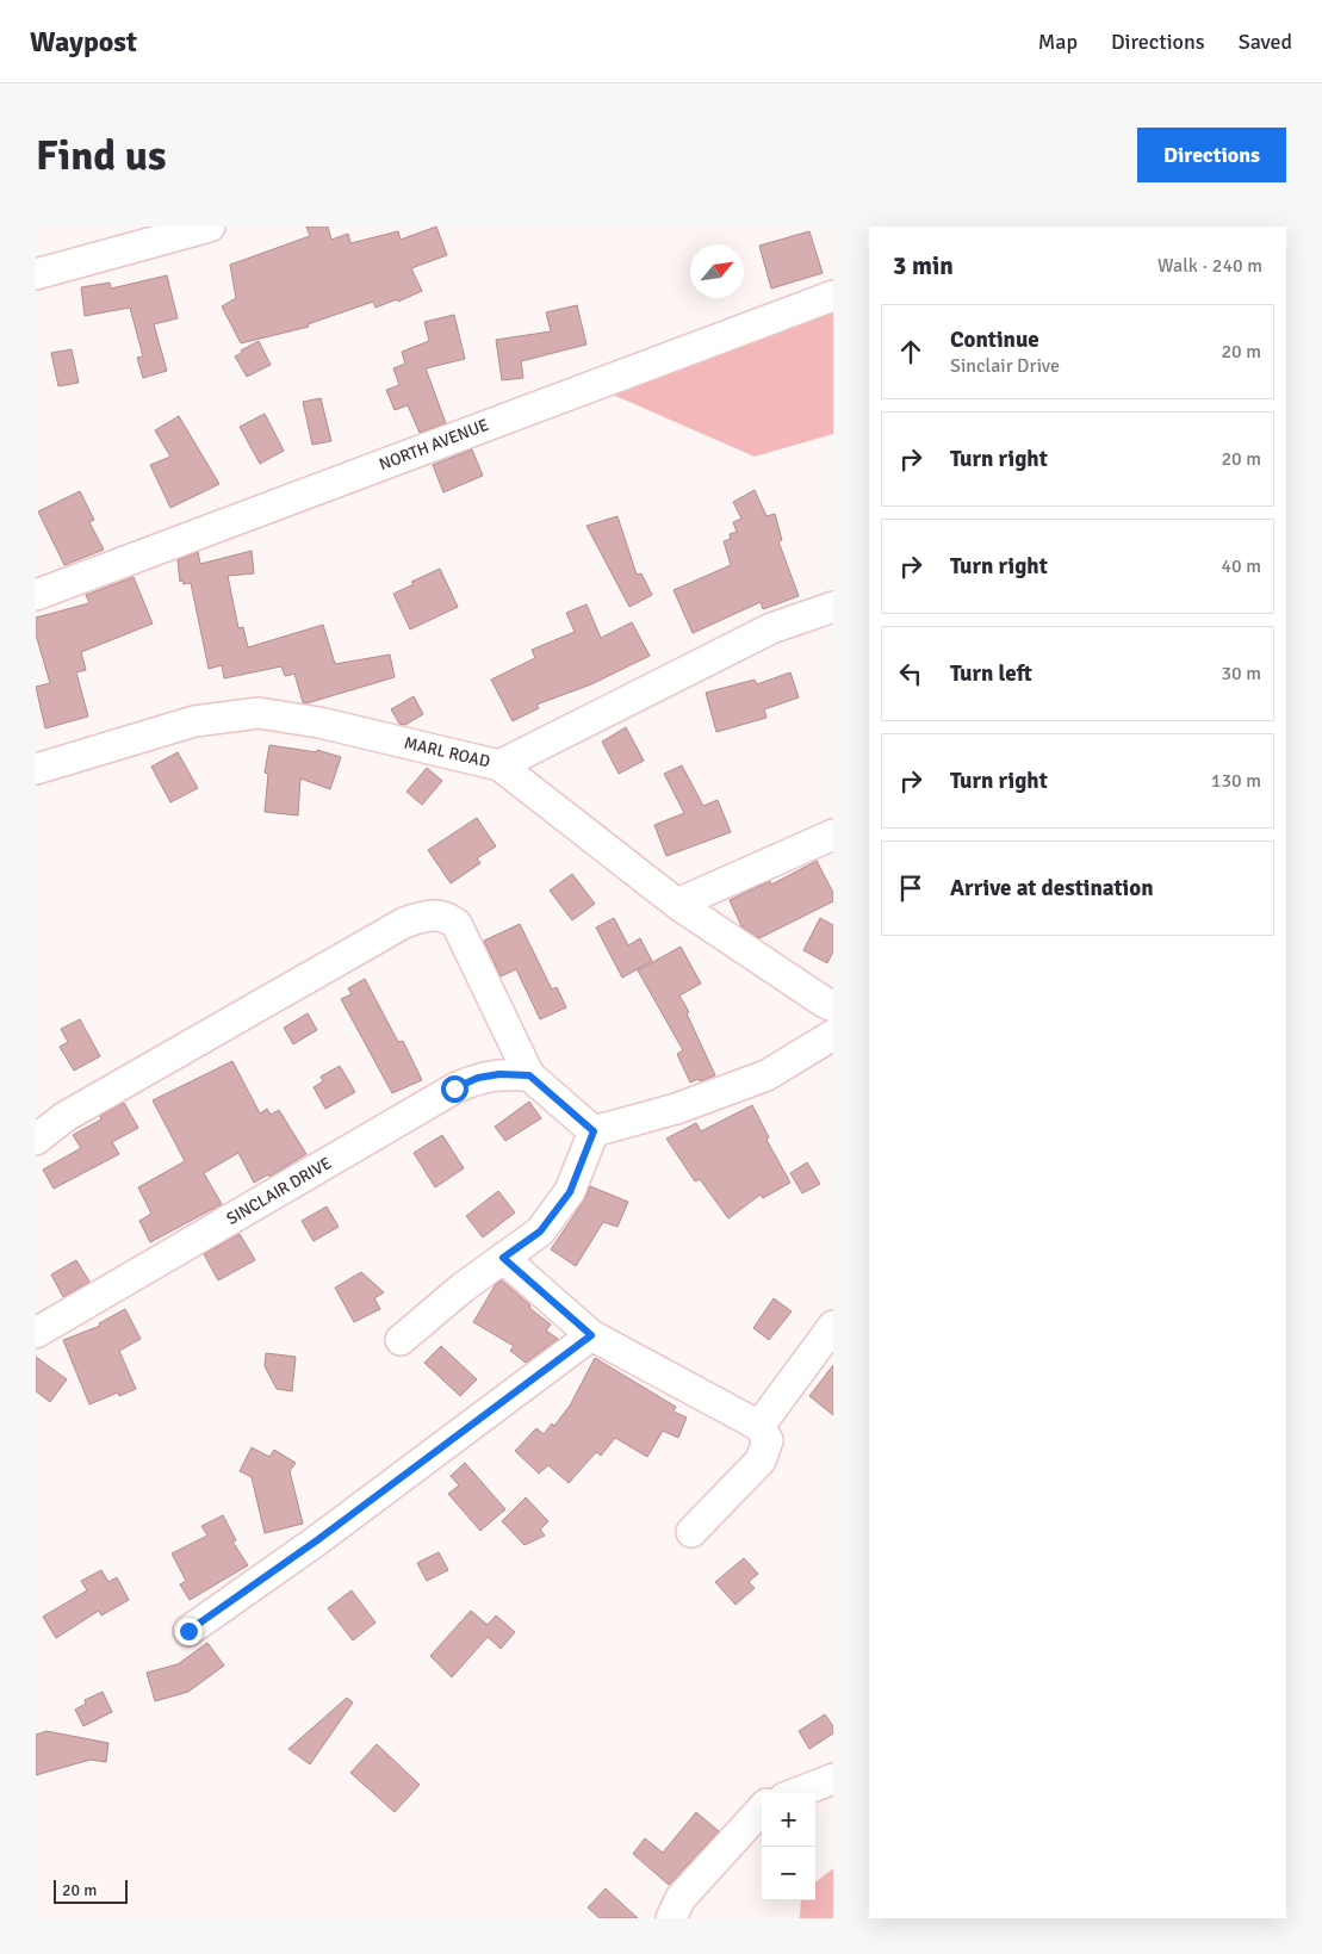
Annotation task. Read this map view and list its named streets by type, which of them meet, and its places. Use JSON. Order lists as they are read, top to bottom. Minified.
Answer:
{"streets":{"street":["NORTH AVENUE","MARL ROAD","SINCLAIR DRIVE"]},"scale_bar":"20 m","north":"top right","page":{"header":"Waypost","nav":["Map","Directions","Saved"],"buttons":"Directions","title":"Find us","heading":["3 min","Walk · 240 m"],"list":[["Continue","Sinclair Drive","20 m"],["Turn right","20 m"],["Turn right","40 m"],["Turn left","30 m"],["Turn right","130 m"],"Arrive at destination"],"map_buttons":["+","−"],"scale":"20 m"}}
